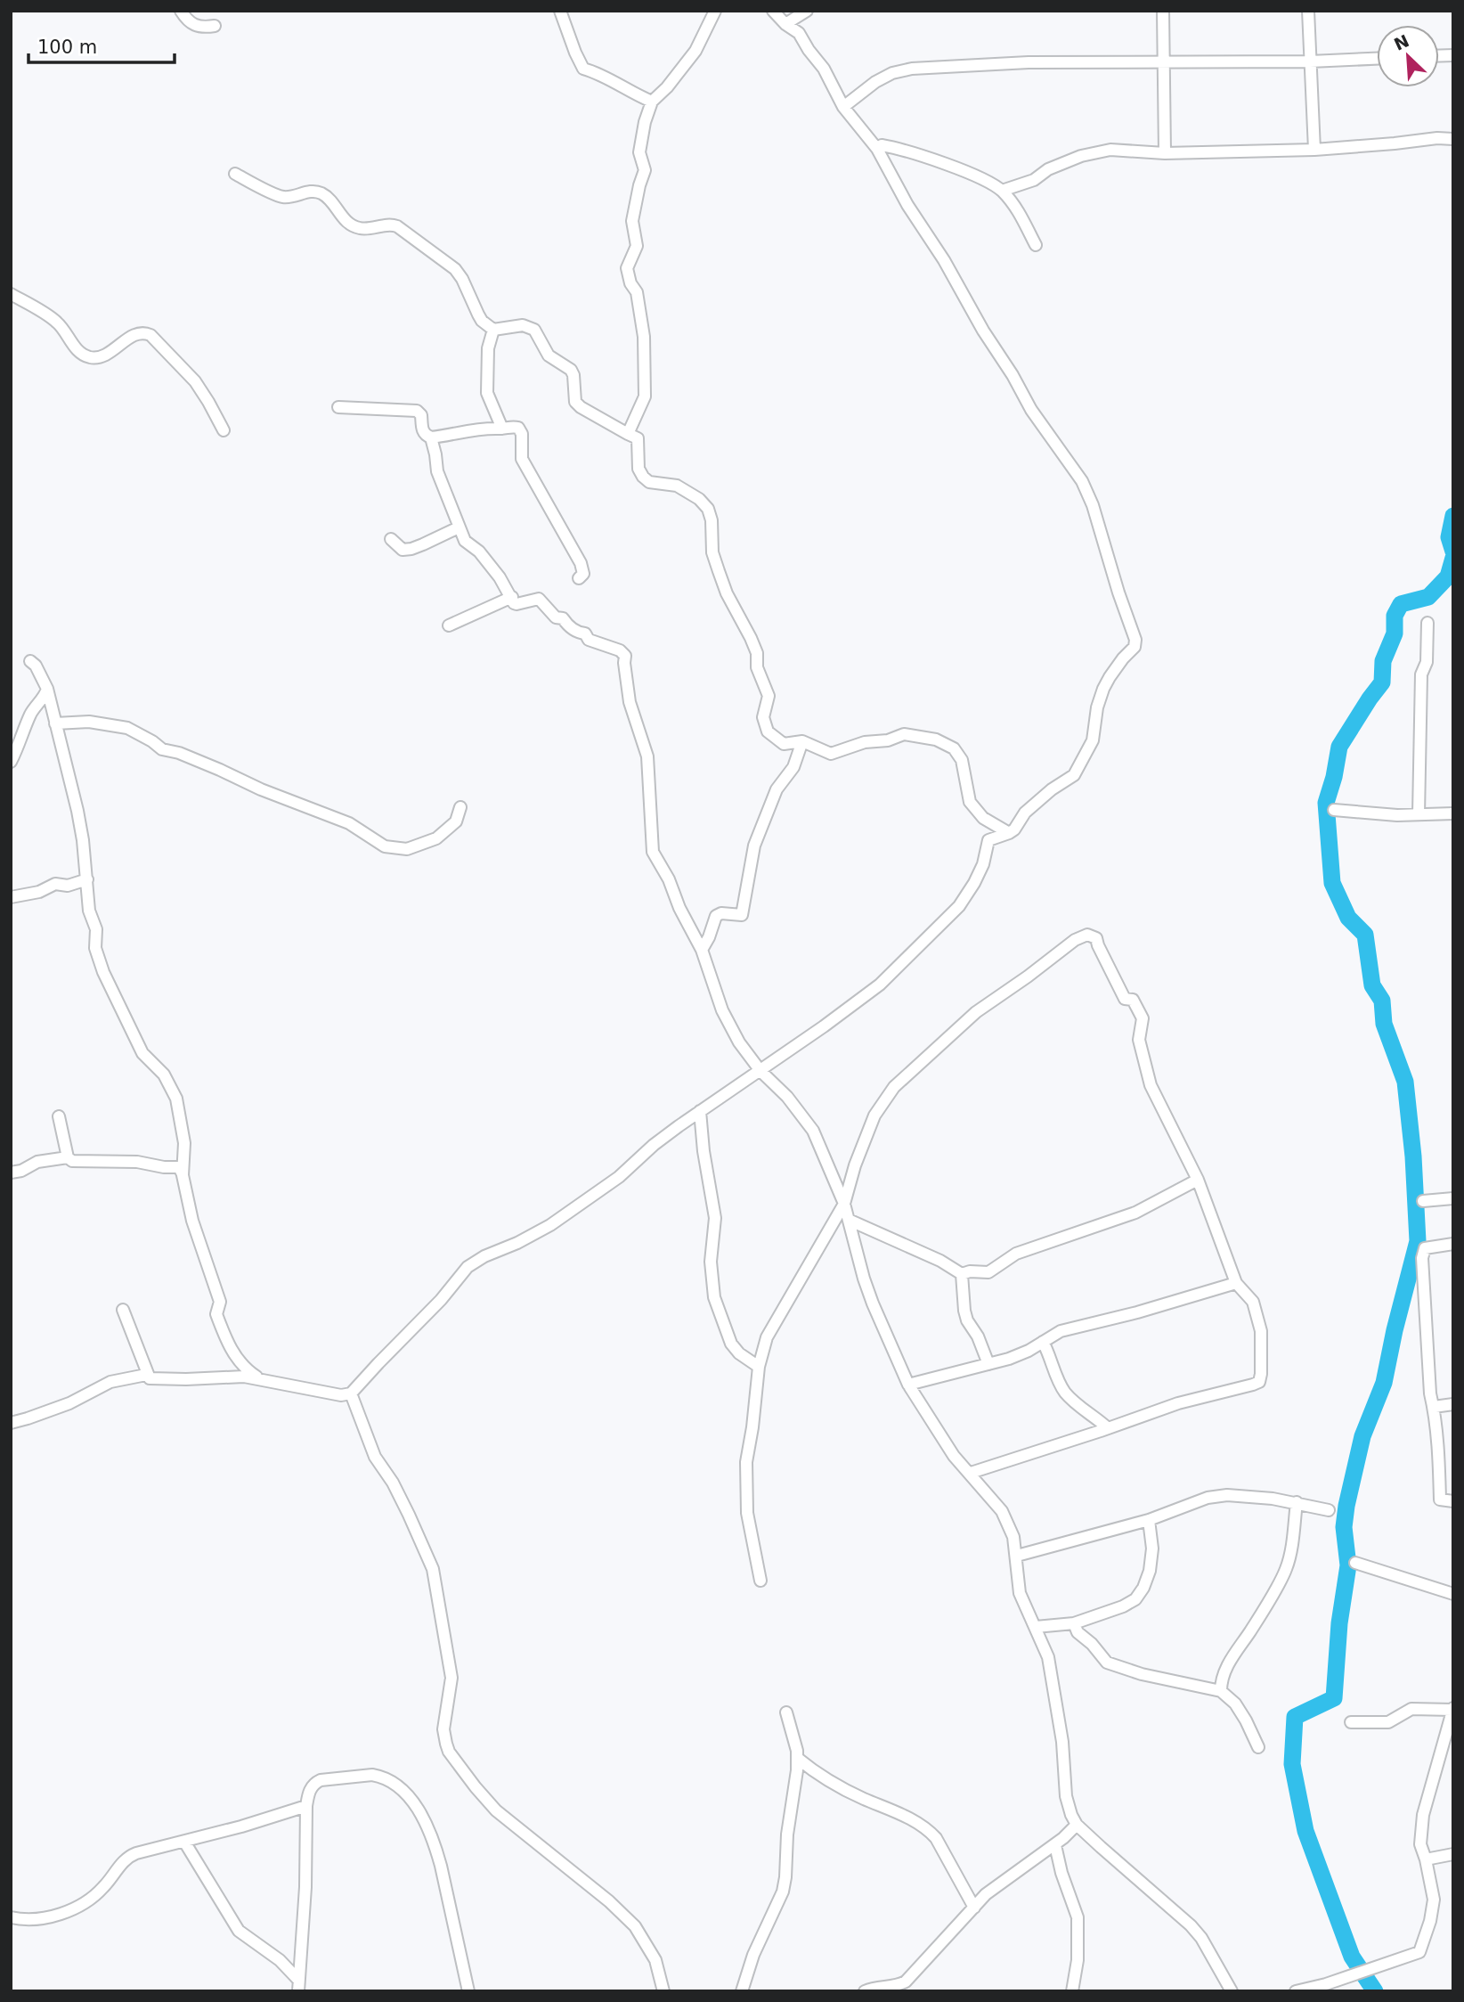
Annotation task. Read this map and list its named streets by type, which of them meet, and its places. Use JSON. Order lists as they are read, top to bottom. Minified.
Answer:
{"scale_bar":"100 m","north":"top left"}
